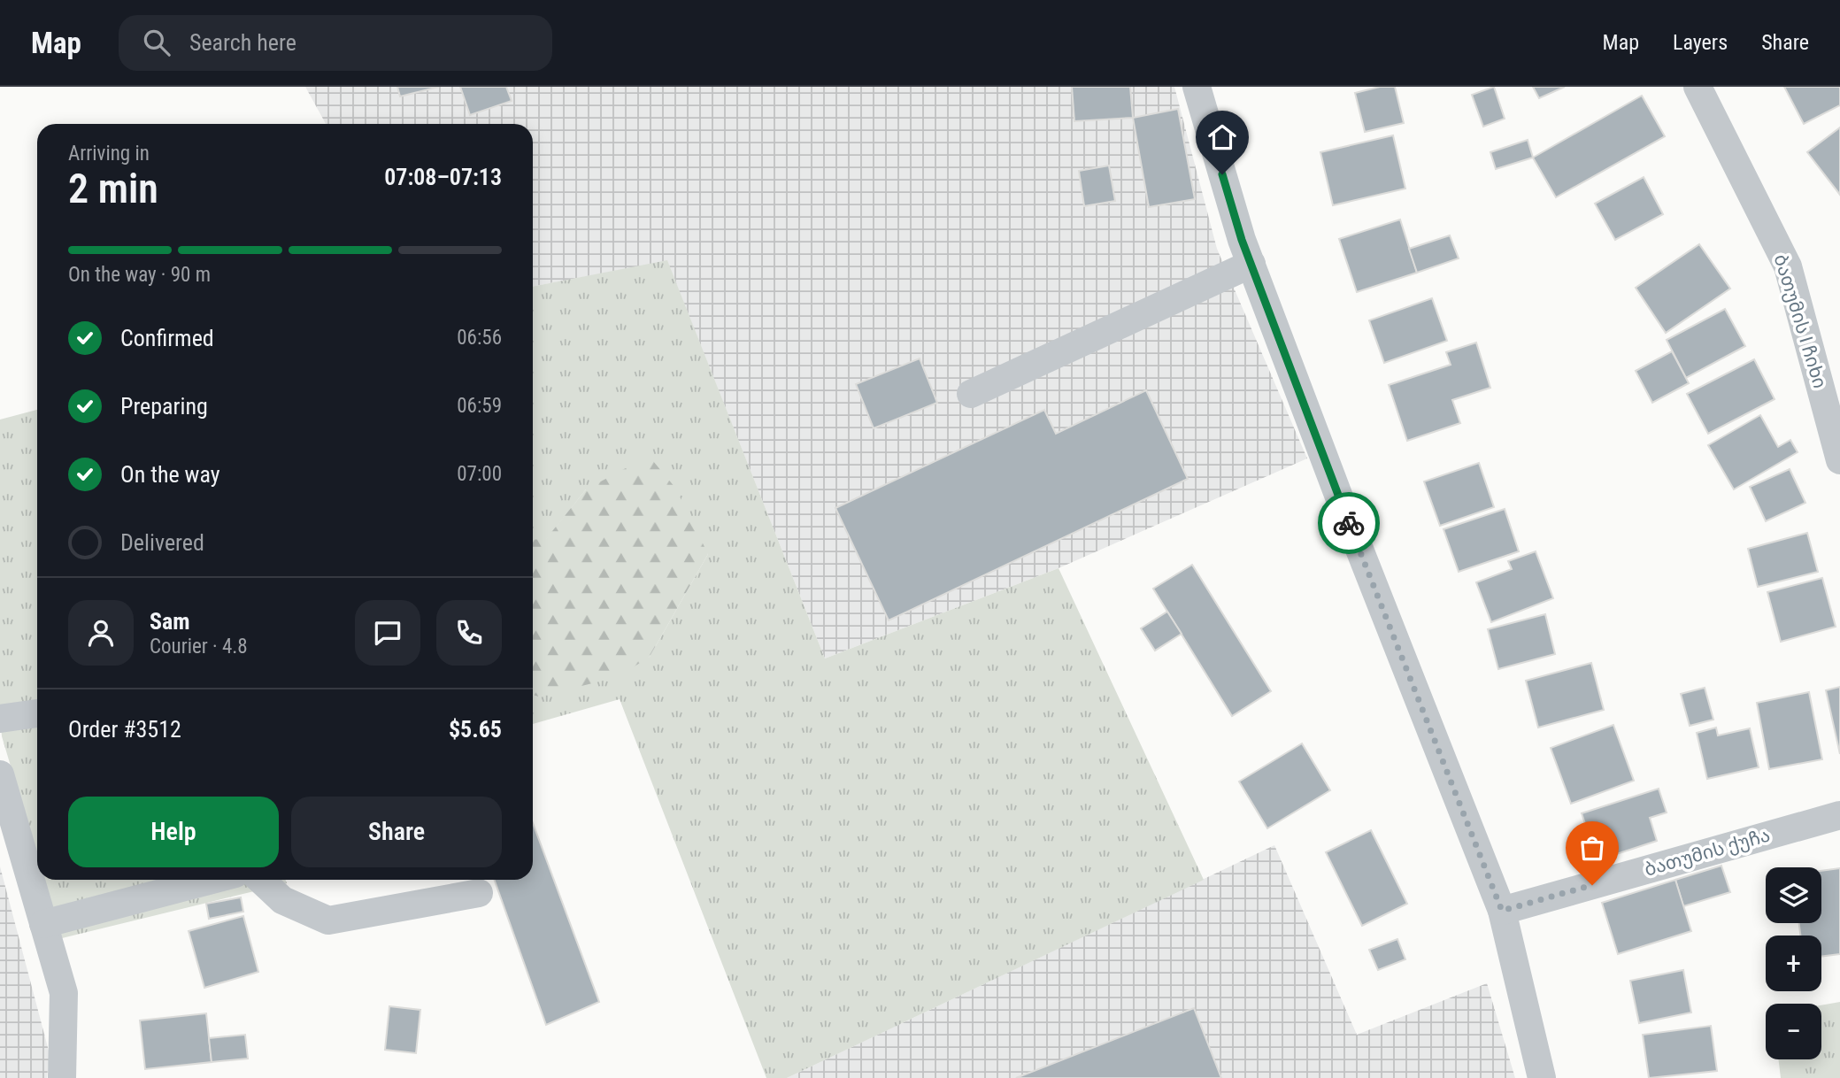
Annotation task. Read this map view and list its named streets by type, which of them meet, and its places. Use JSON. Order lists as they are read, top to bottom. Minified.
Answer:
{"streets":{"street":["ბათუმის I ჩიხი","ბათუმის ქუჩა"]},"page":{"header":"Map","search":"Search here","nav":["Map","Layers","Share"],"heading":["2 min","Arriving in","07:08–07:13"],"panel":["Sam","Courier · 4.8","Order #3512","$5.65"],"bar":"On the way · 90 m","list":[["Confirmed","06:56"],["Preparing","06:59"],["On the way","07:00"],"Delivered"],"buttons":["Help","Share"],"map_buttons":["+","−"]}}
